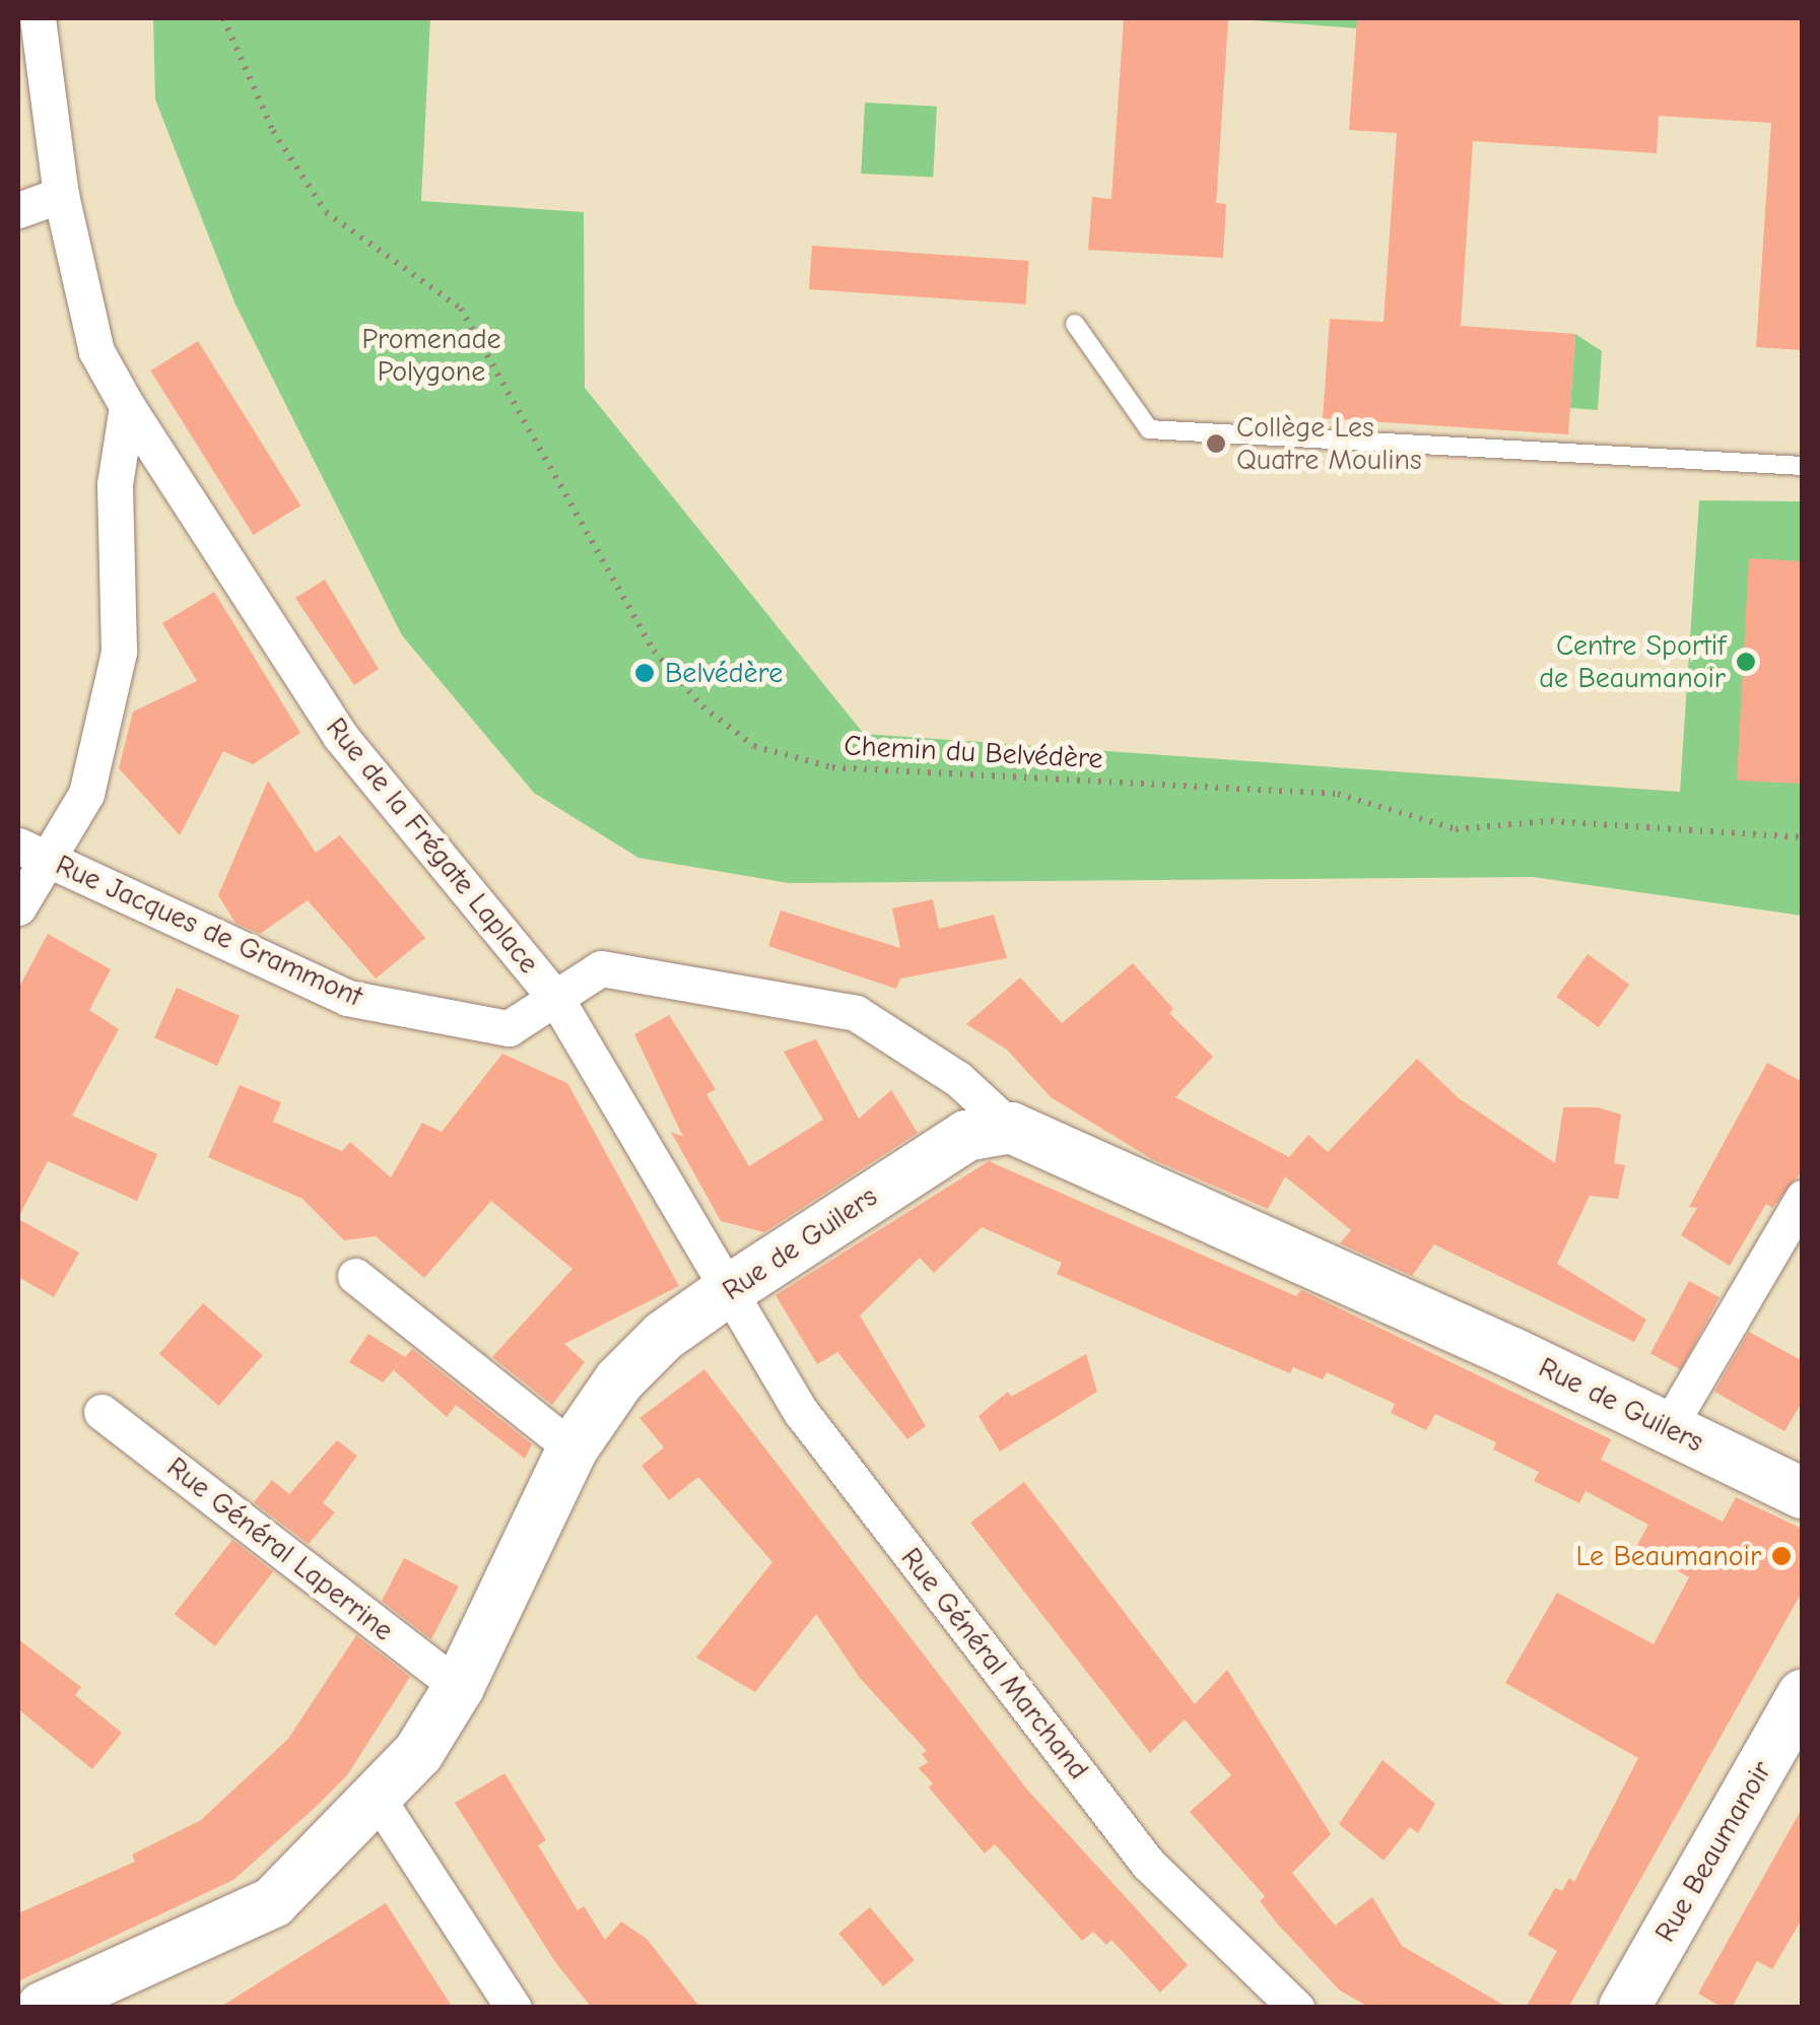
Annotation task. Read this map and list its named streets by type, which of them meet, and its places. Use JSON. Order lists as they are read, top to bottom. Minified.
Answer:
{"streets":{"street":["Rue de la Frégate Laplace","Rue Jacques de Grammont","Rue de Guilers","Rue Général Laperrine","Rue Général Marchand","Rue Beaumanoir"],"path":["Chemin du Belvédère"]},"crossings":[["Rue de la Frégate Laplace","Rue Jacques de Grammont"],["Rue de la Frégate Laplace","Rue de Guilers"],["Rue de la Frégate Laplace","Rue Général Marchand"],["Rue Jacques de Grammont","Rue de Guilers"],["Rue de Guilers","Rue Général Laperrine"],["Rue de Guilers","Rue Général Marchand"]],"parks":["Promenade Polygone"],"places":["Collège Les Quatre Moulins","Centre Sportif de Beaumanoir","Belvédère","Le Beaumanoir"]}
